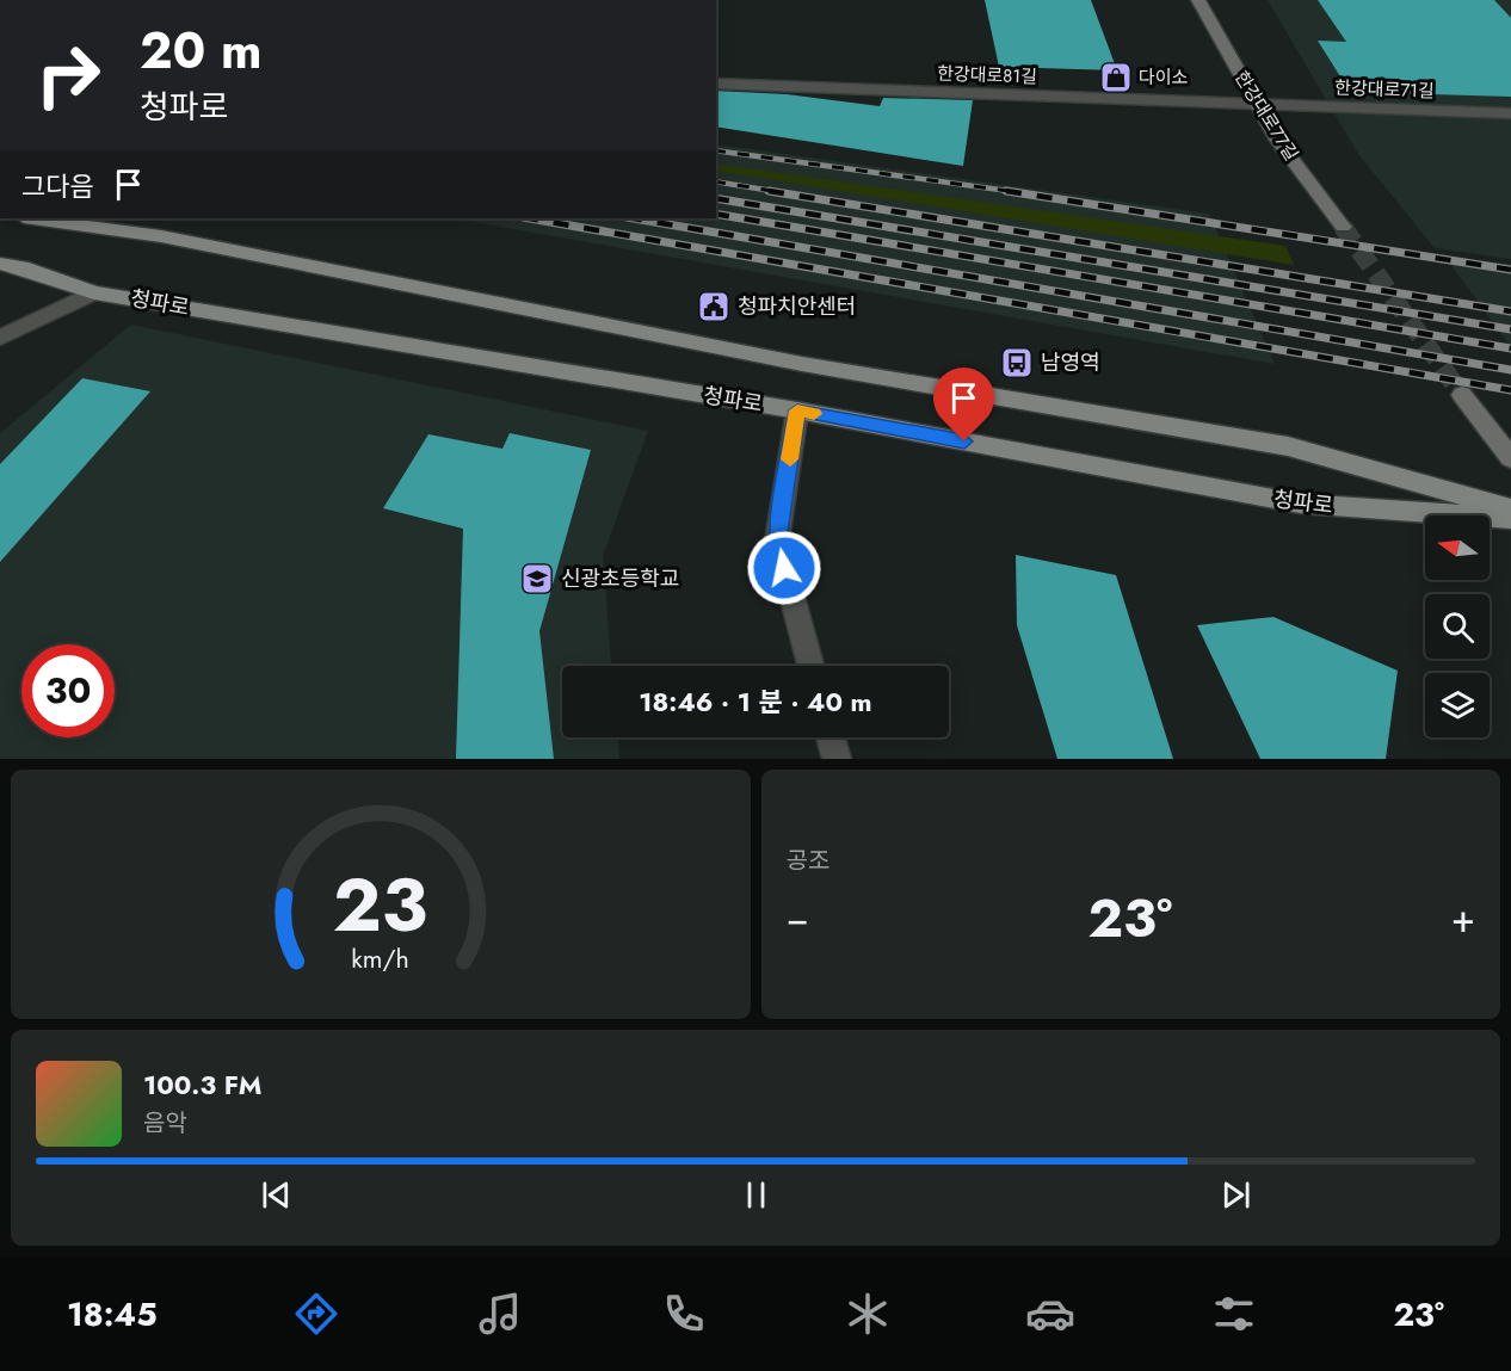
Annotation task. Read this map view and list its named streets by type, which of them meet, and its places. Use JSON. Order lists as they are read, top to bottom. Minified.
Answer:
{"streets":{"main road":["한강대로77길","청파로"],"street":["한강대로81길","한강대로71길"]},"crossings":[["한강대로81길","한강대로71길"],["한강대로81길","한강대로77길"],["한강대로71길","한강대로77길"]],"places":{"shop":["다이소"],"public building":["청파치안센터"],"bus stop":["남영역"],"school or university":["신광초등학교"]},"north":"left","page":{"turn":["20 m","청파로"],"then":"그다음","limit":"30","trip":"18:46 · 1 분 · 40 m","tile":"공조","heat":["−","23°","+"],"song":["100.3 FM","음악"],"tabs":["18:45","23°"],"gauge":["23","km/h"]}}
